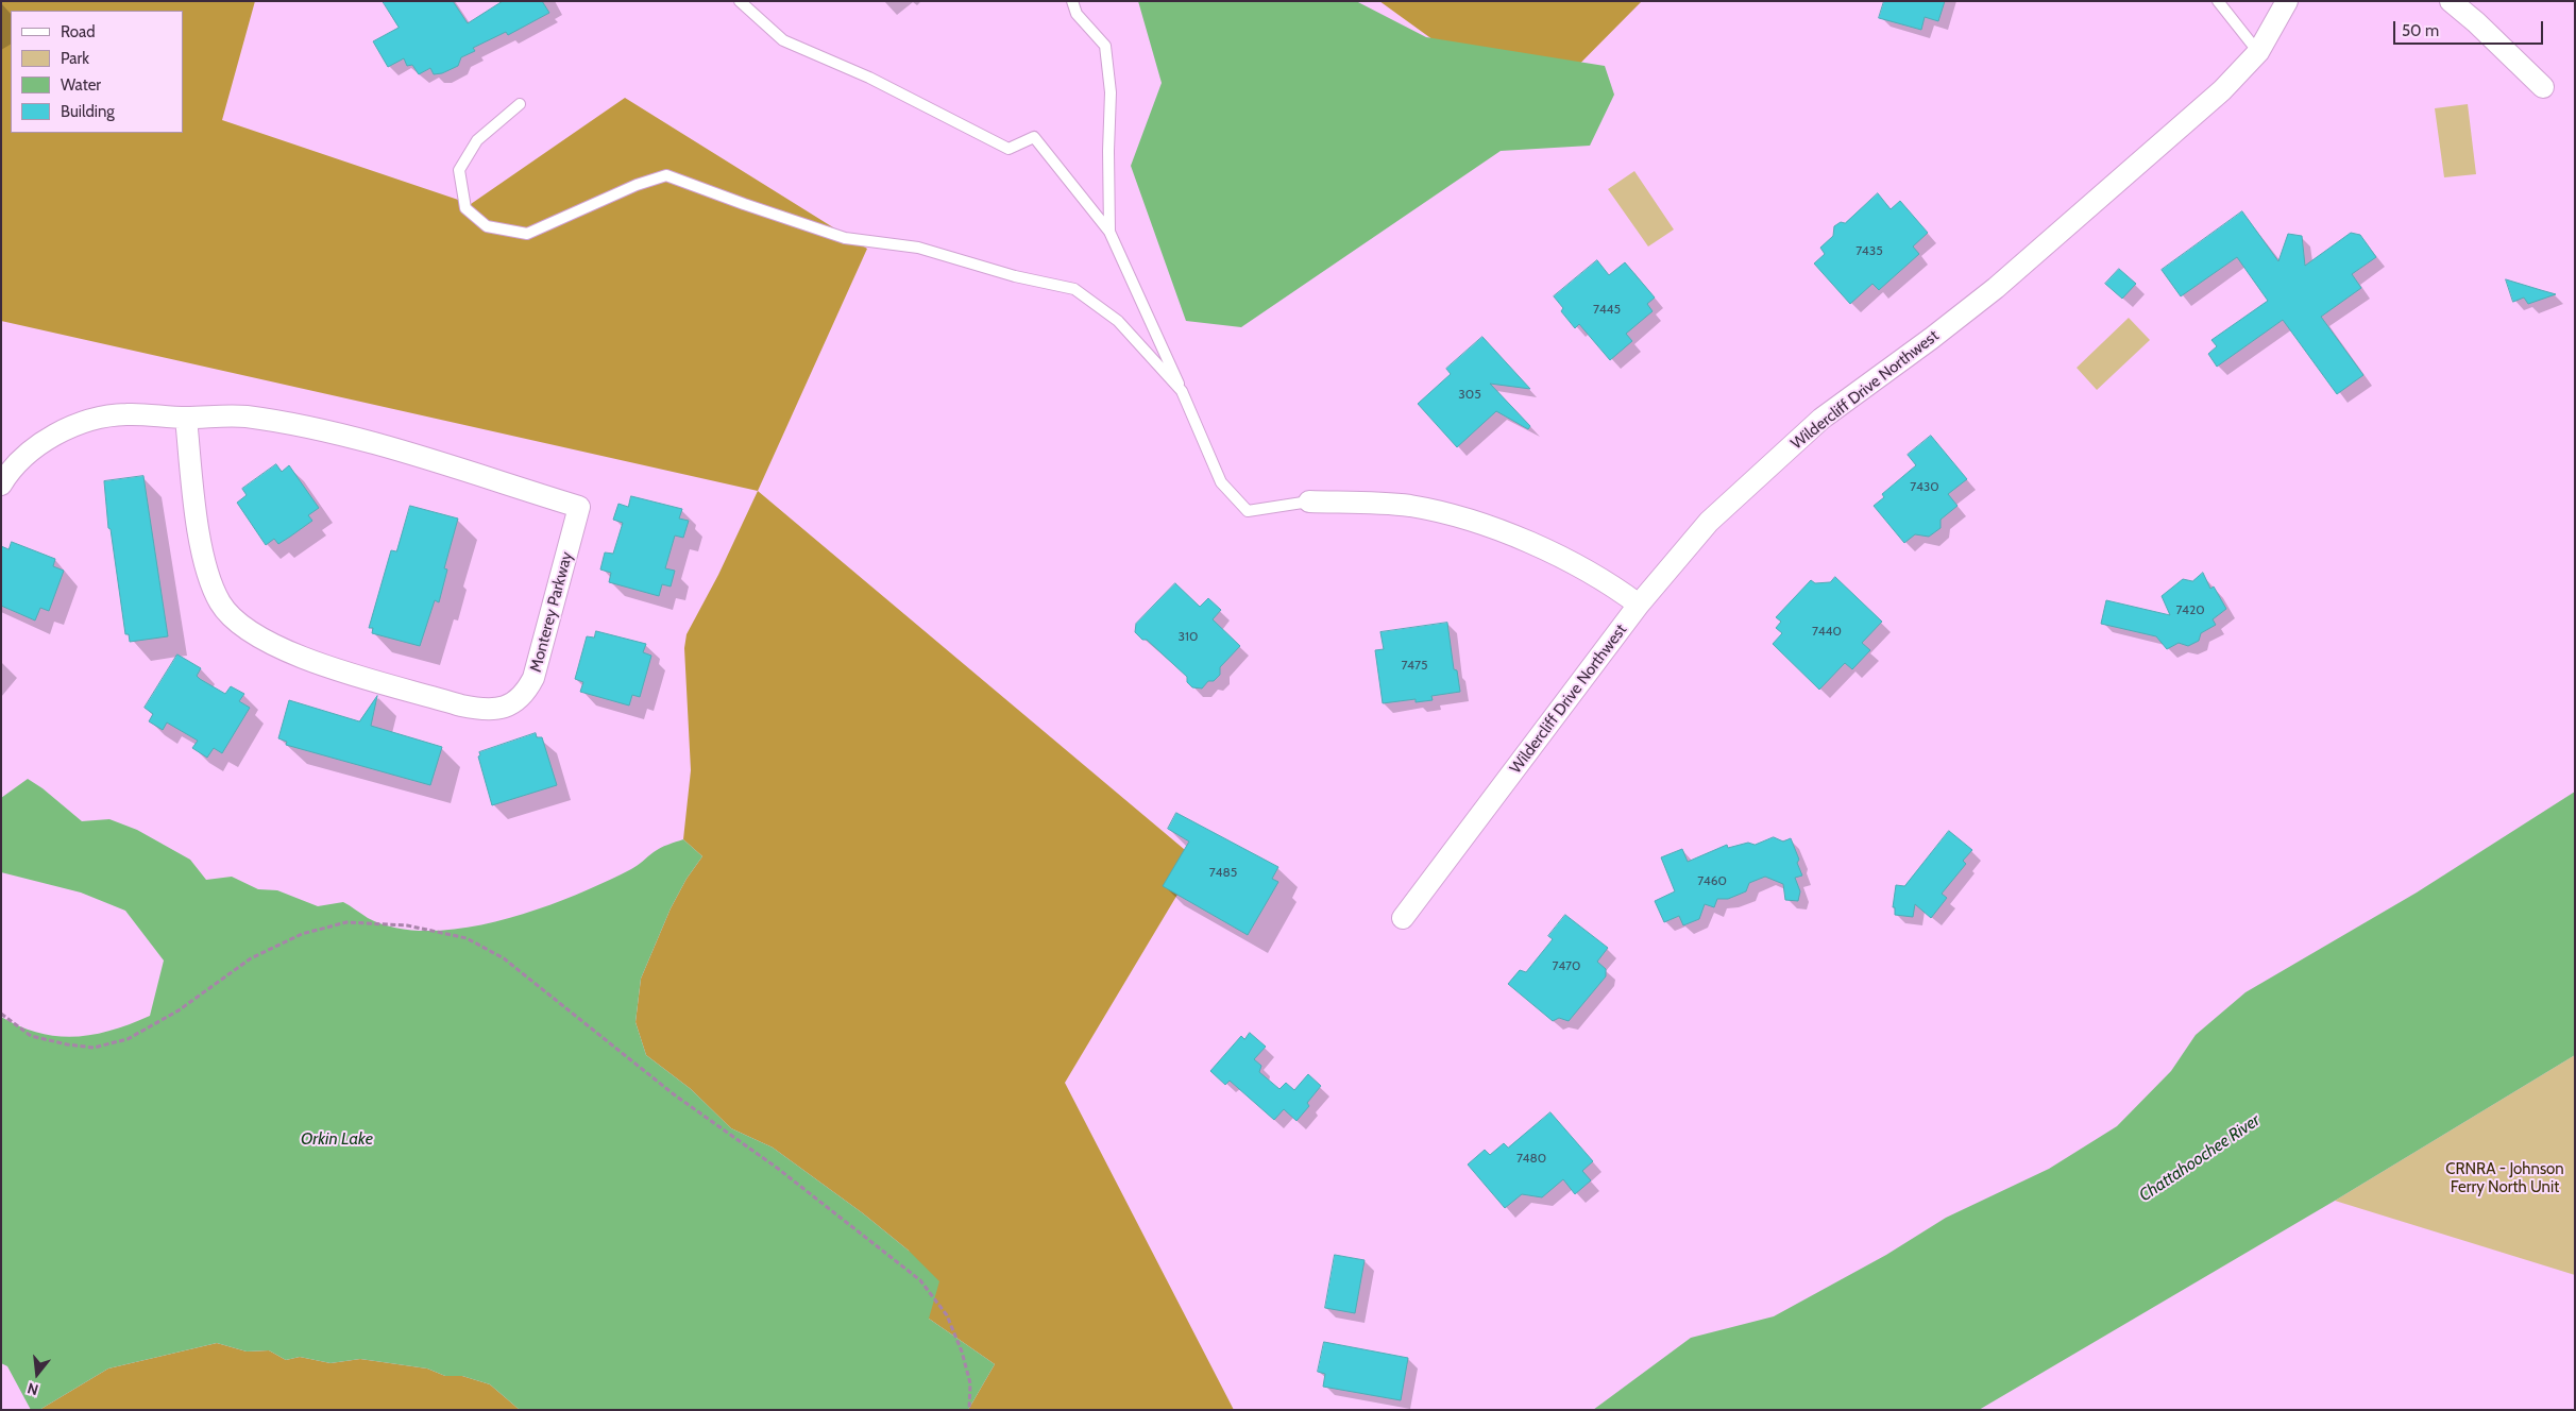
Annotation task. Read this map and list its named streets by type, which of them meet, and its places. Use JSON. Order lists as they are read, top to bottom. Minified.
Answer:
{"streets":{"street":["Wildercliff Drive Northwest","Monterey Parkway"]},"water":["Orkin Lake","Chattahoochee River"],"parks":["CRNRA - Johnson Ferry North Unit"],"house_numbers":["7435","7445","305","7430","7420","7440","310","7475","7485","7460","7470","7480"],"legend":["Road","Park","Water","Building"],"scale_bar":"50 m","north":"bottom"}
